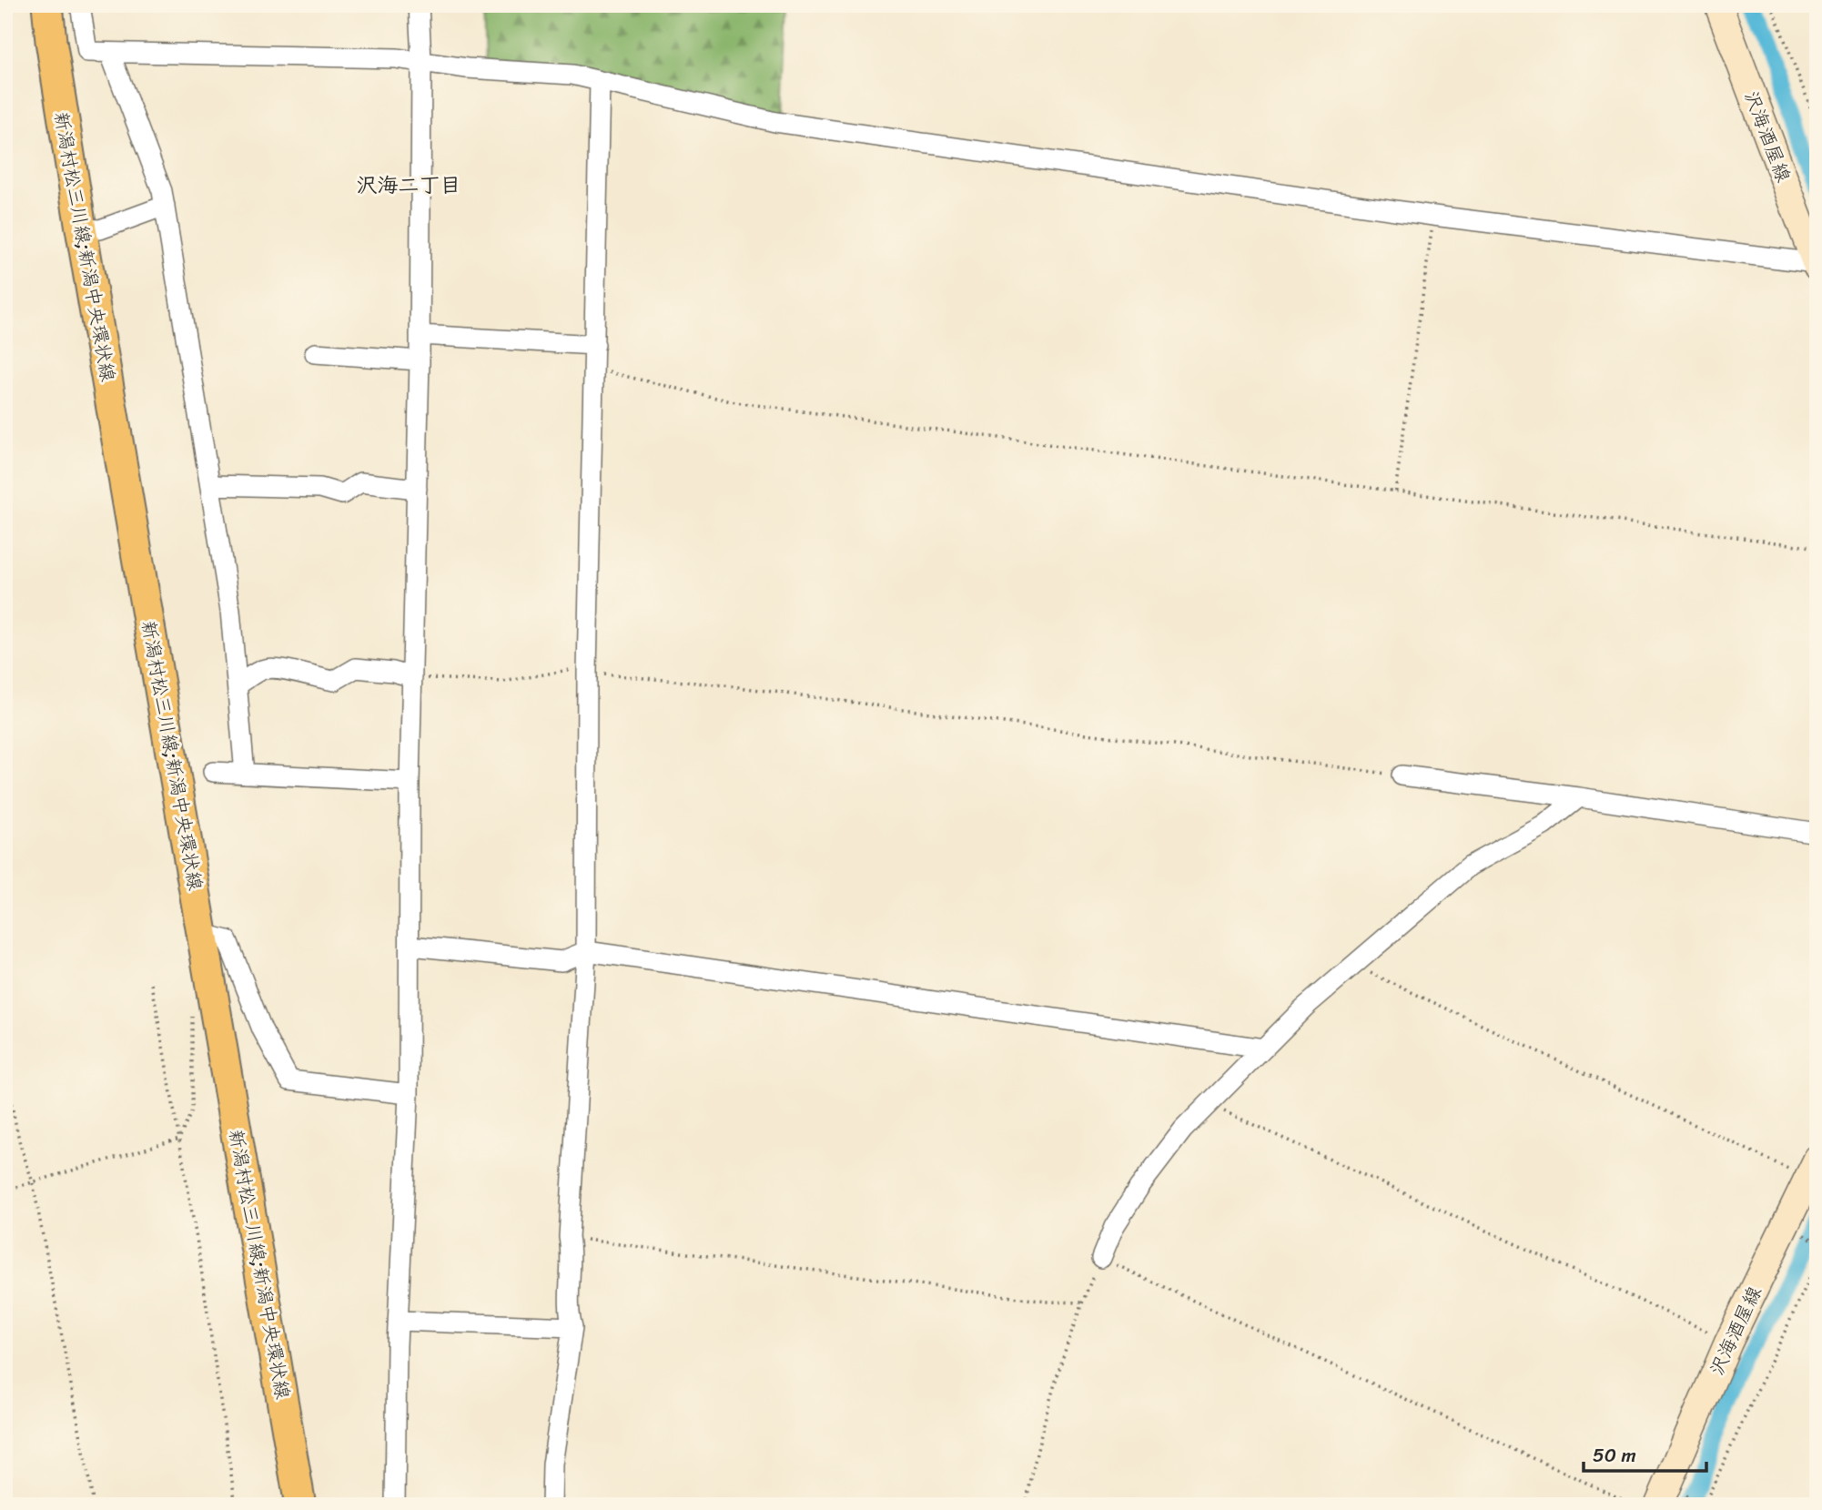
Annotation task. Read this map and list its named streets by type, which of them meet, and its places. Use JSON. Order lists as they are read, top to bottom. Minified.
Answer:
{"streets":{"main road":["沢海酒屋線","新潟村松三川線;新潟中央環状線"]},"districts":["沢海二丁目"],"scale_bar":"50 m"}
